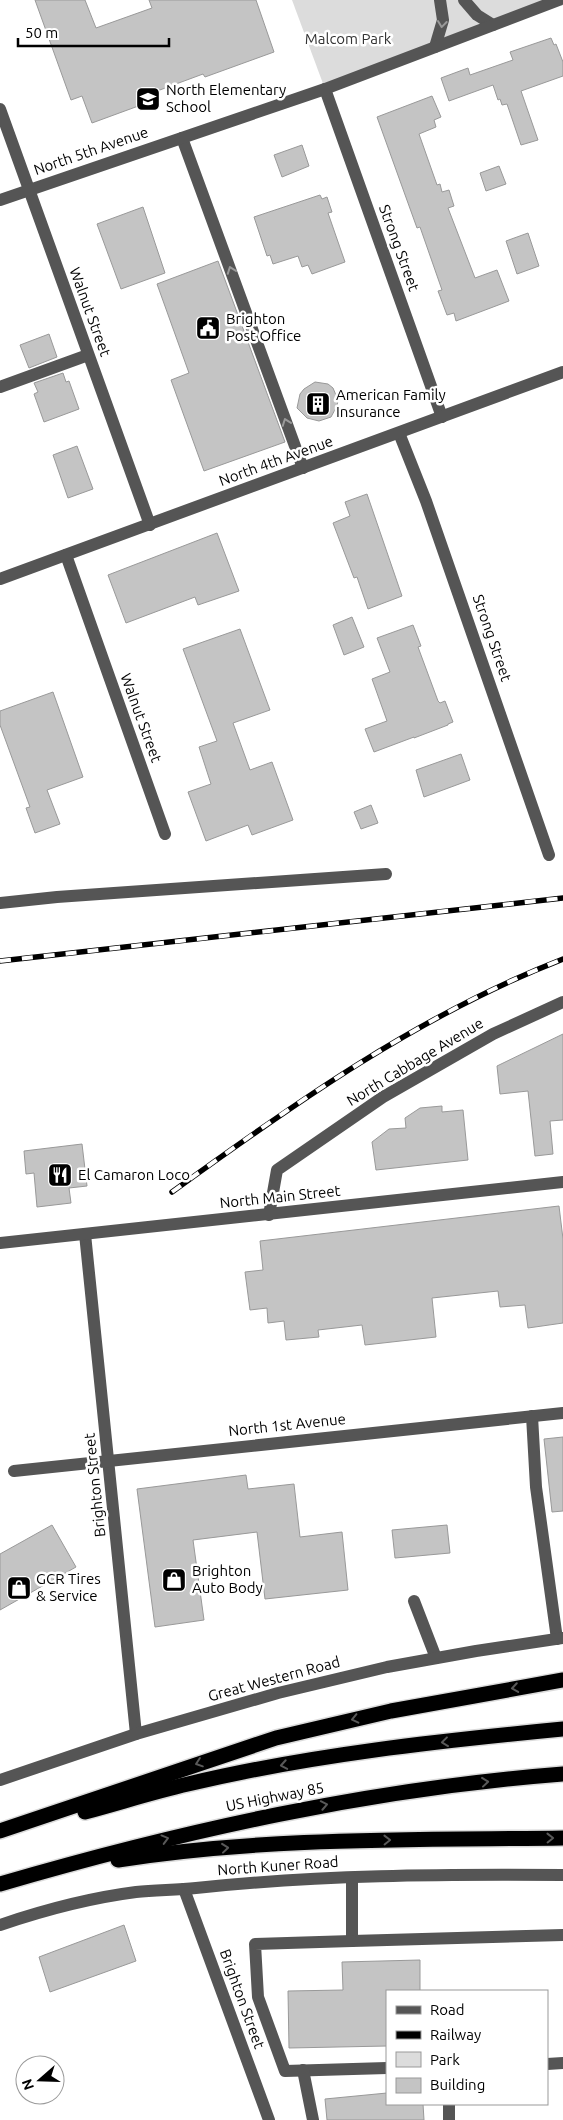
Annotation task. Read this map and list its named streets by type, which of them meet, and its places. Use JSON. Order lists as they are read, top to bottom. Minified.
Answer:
{"streets":{"highway":["US Highway 85"],"street":["North 5th Avenue","Strong Street","Walnut Street","North 4th Avenue","North Cabbage Avenue","North Main Street","North 1st Avenue","Brighton Street","Great Western Road","North Kuner Road"]},"crossings":[["North 5th Avenue","Strong Street"],["North 5th Avenue","Walnut Street"],["Strong Street","North 4th Avenue"],["Walnut Street","North 4th Avenue"],["North Cabbage Avenue","North Main Street"],["North Main Street","Brighton Street"],["North 1st Avenue","Brighton Street"],["Brighton Street","Great Western Road"],["Brighton Street","North Kuner Road"]],"parks":["Malcom Park"],"places":{"school or university":["North Elementary School"],"public building":["Brighton Post Office"],"building":["American Family Insurance"],"restaurant":["El Camaron Loco"],"shop":["Brighton Auto Body","GCR Tires & Service"]},"legend":["Road","Railway","Park","Building"],"scale_bar":"50 m","north":"left"}
